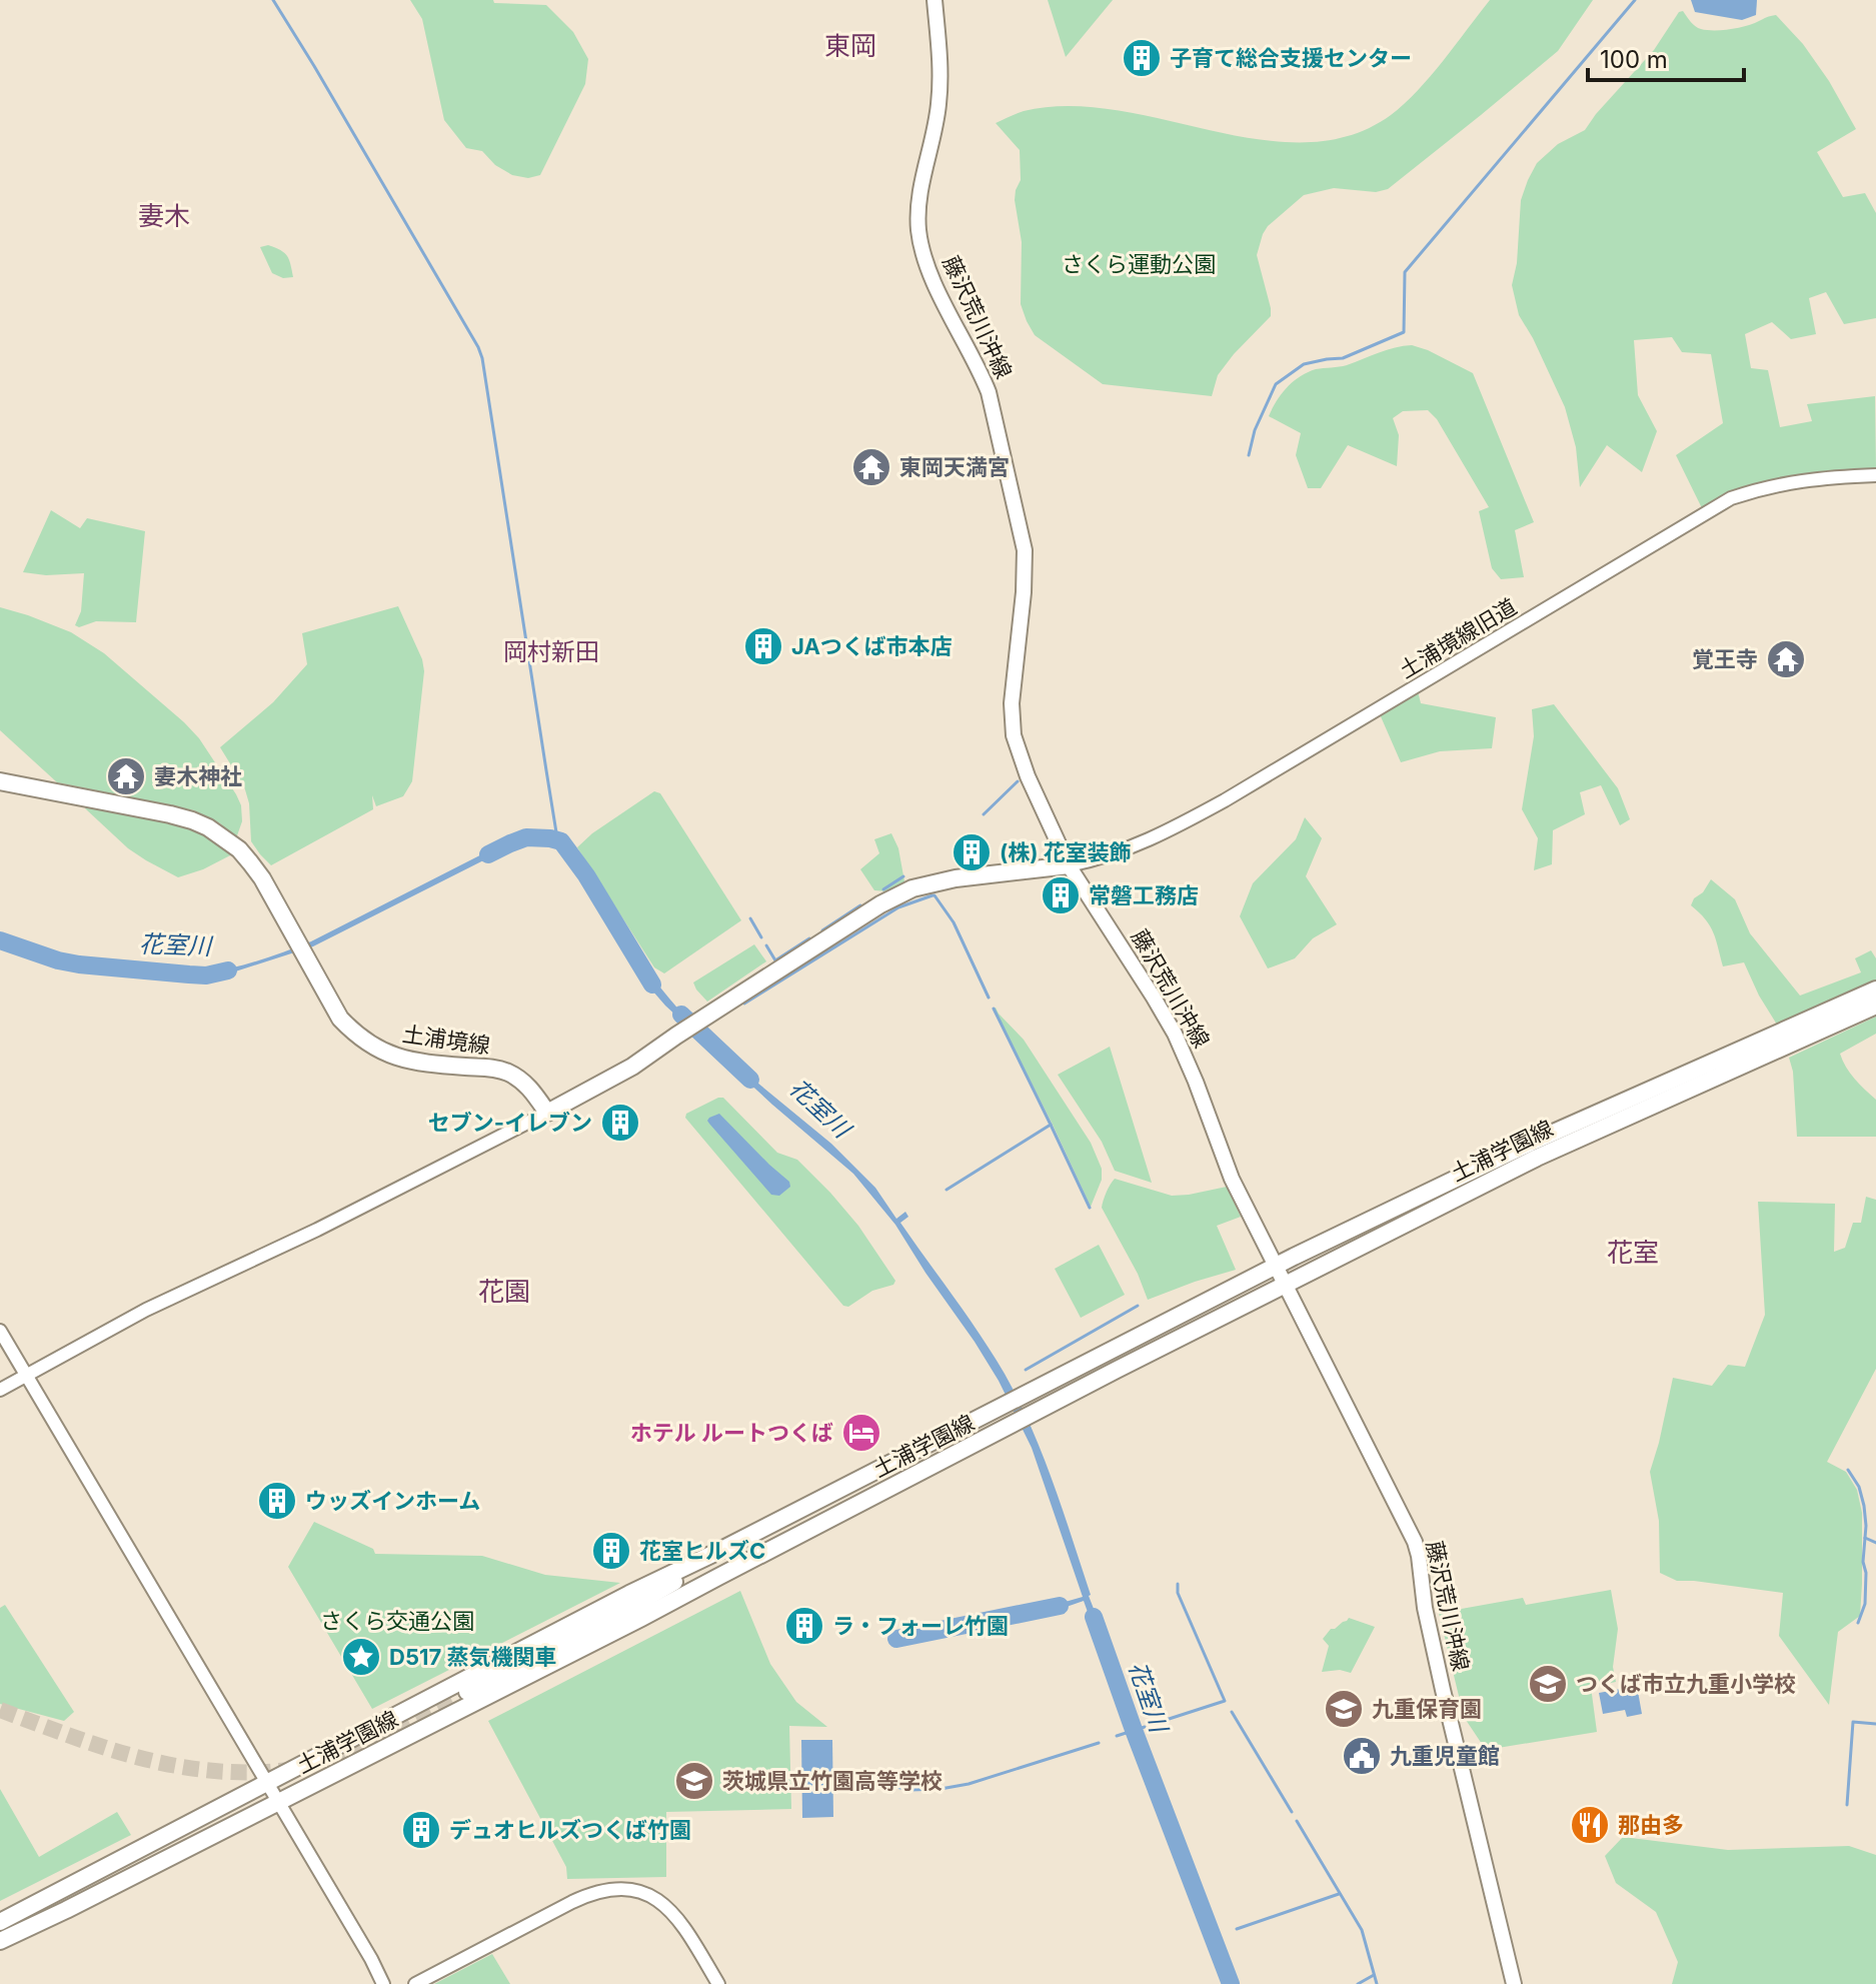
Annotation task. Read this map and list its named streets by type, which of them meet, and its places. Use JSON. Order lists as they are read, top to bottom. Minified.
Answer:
{"streets":{"main road":["藤沢荒川沖線","土浦境線","土浦学園線"],"street":["土浦境線旧道"]},"crossings":[["藤沢荒川沖線","土浦境線旧道"],["藤沢荒川沖線","土浦学園線"]],"districts":["東岡","妻木","岡村新田","花室","花園"],"water":["花室川"],"parks":["さくら運動公園","さくら交通公園"],"places":{"building":["子育て総合支援センター","JAつくば市本店","(株) 花室装飾","常磐工務店","セブン-イレブン","ウッズインホーム","花室ヒルズC","ラ・フォーレ竹園","デュオヒルズつくば竹園"],"temple":["東岡天満宮","覚王寺","妻木神社"],"hotel":["ホテル ルートつくば"],"place":["D517 蒸気機関車"],"school or university":["つくば市立九重小学校","九重保育園","茨城県立竹園高等学校"],"public building":["九重児童館"],"restaurant":["那由多"]},"scale_bar":"100 m"}
